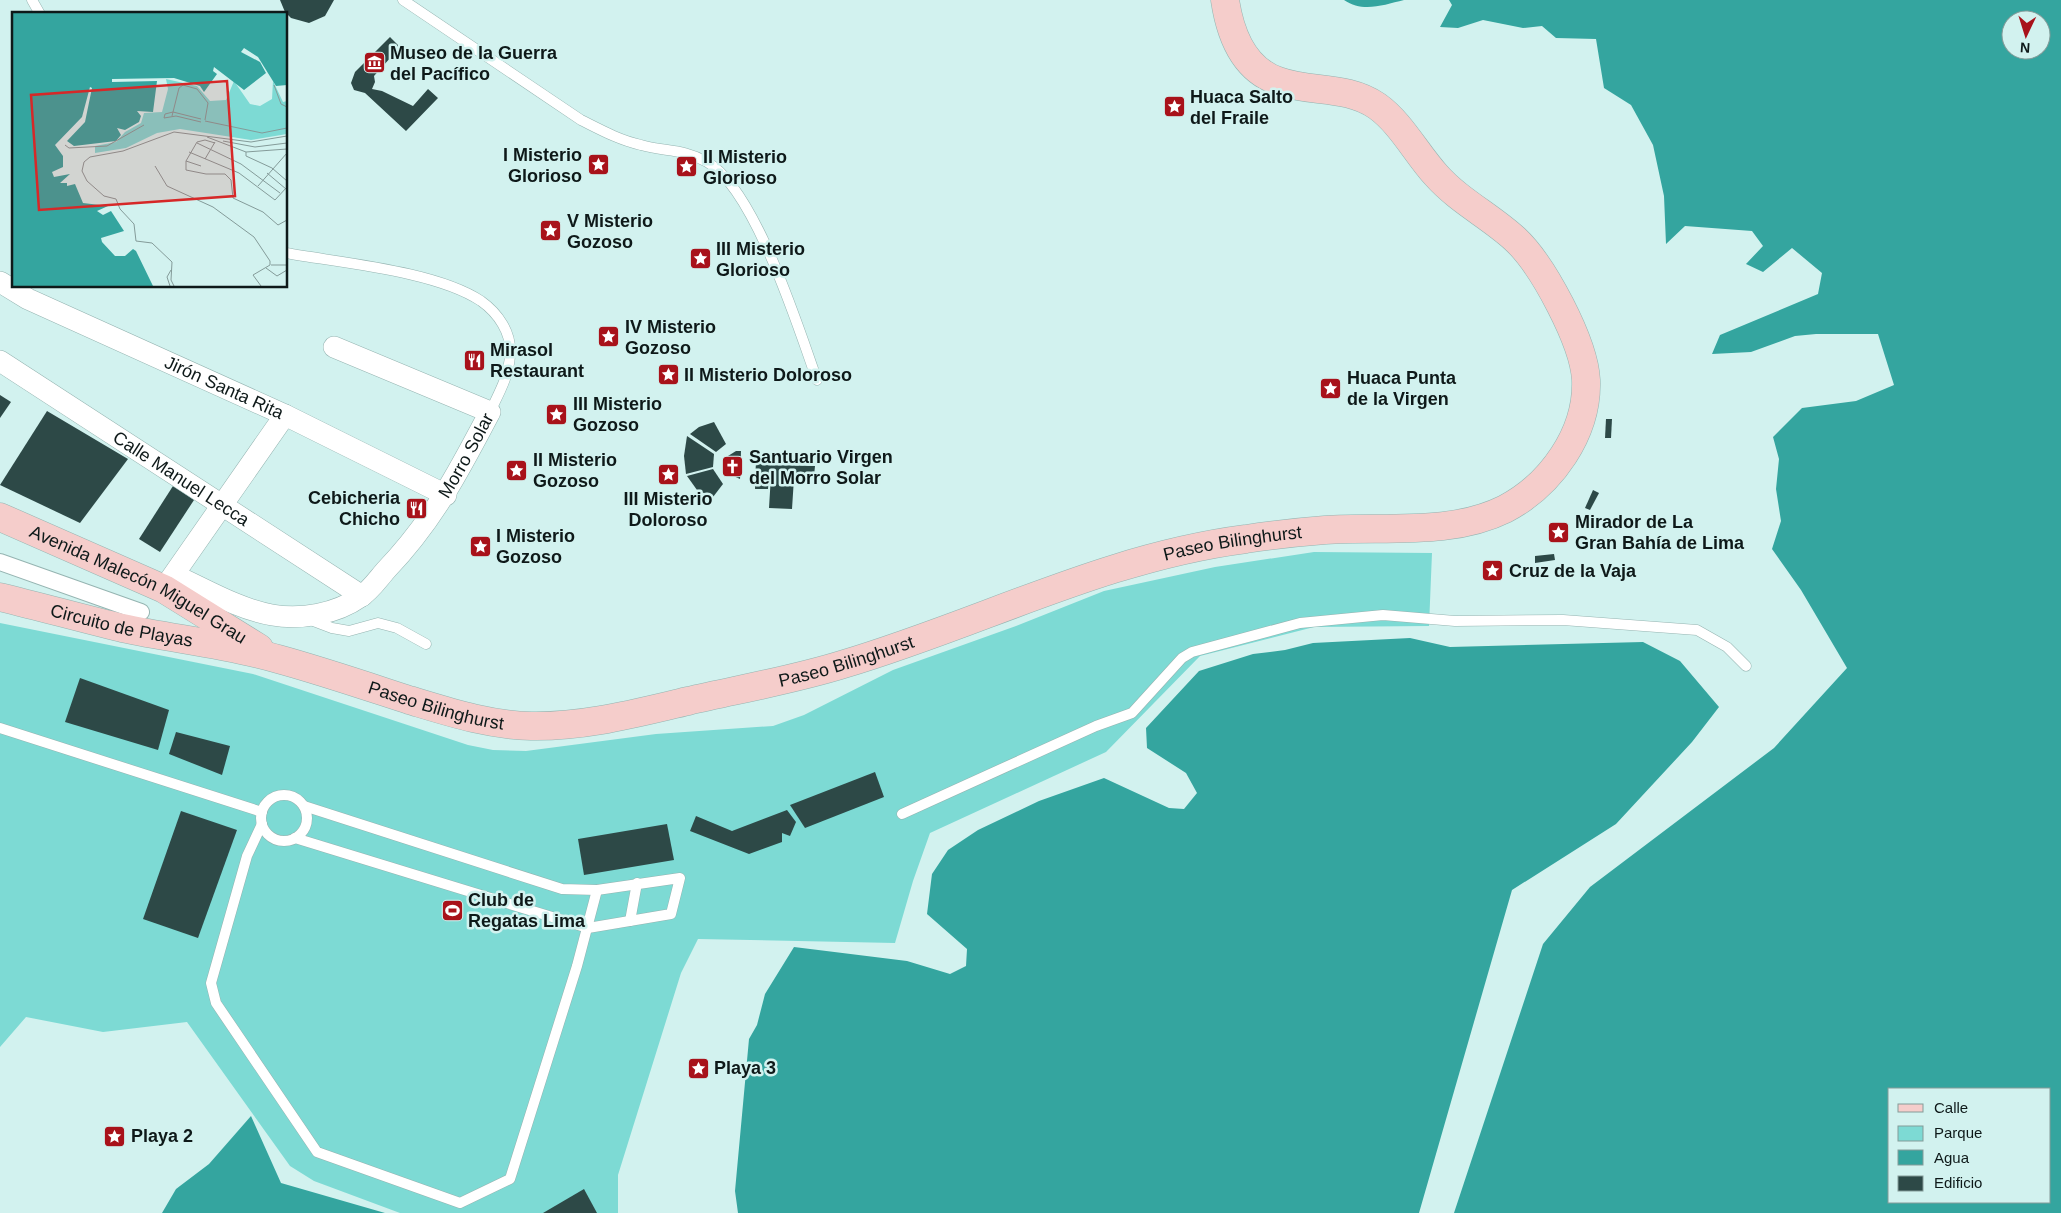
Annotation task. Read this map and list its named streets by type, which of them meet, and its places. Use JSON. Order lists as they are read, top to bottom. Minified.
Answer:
{"streets":{"main road":["Paseo Bilinghurst","Avenida Malecón Miguel Grau","Circuito de Playas"],"street":["Jirón Santa Rita","Morro Solar","Calle Manuel Lecca"]},"crossings":[["Jirón Santa Rita","Morro Solar"],["Morro Solar","Calle Manuel Lecca"],["Morro Solar","Avenida Malecón Miguel Grau"],["Paseo Bilinghurst","Avenida Malecón Miguel Grau"],["Paseo Bilinghurst","Circuito de Playas"],["Avenida Malecón Miguel Grau","Circuito de Playas"]],"places":{"museum":["Museo de la Guerra del Pacífico"],"place":["Huaca Salto del Fraile","I Misterio Glorioso","II Misterio Glorioso","V Misterio Gozoso","III Misterio Glorioso","IV Misterio Gozoso","II Misterio Doloroso","Huaca Punta de la Virgen","III Misterio Gozoso","II Misterio Gozoso","III Misterio Doloroso","Mirador de La Gran Bahía de Lima","I Misterio Gozoso","Cruz de la Vaja","Playa 3","Playa 2"],"restaurant":["Mirasol Restaurant","Cebicheria Chicho"],"church":["Santuario Virgen del Morro Solar"],"sports":["Club de Regatas Lima"]},"legend":["Calle","Parque","Agua","Edificio"],"north":"bottom"}
